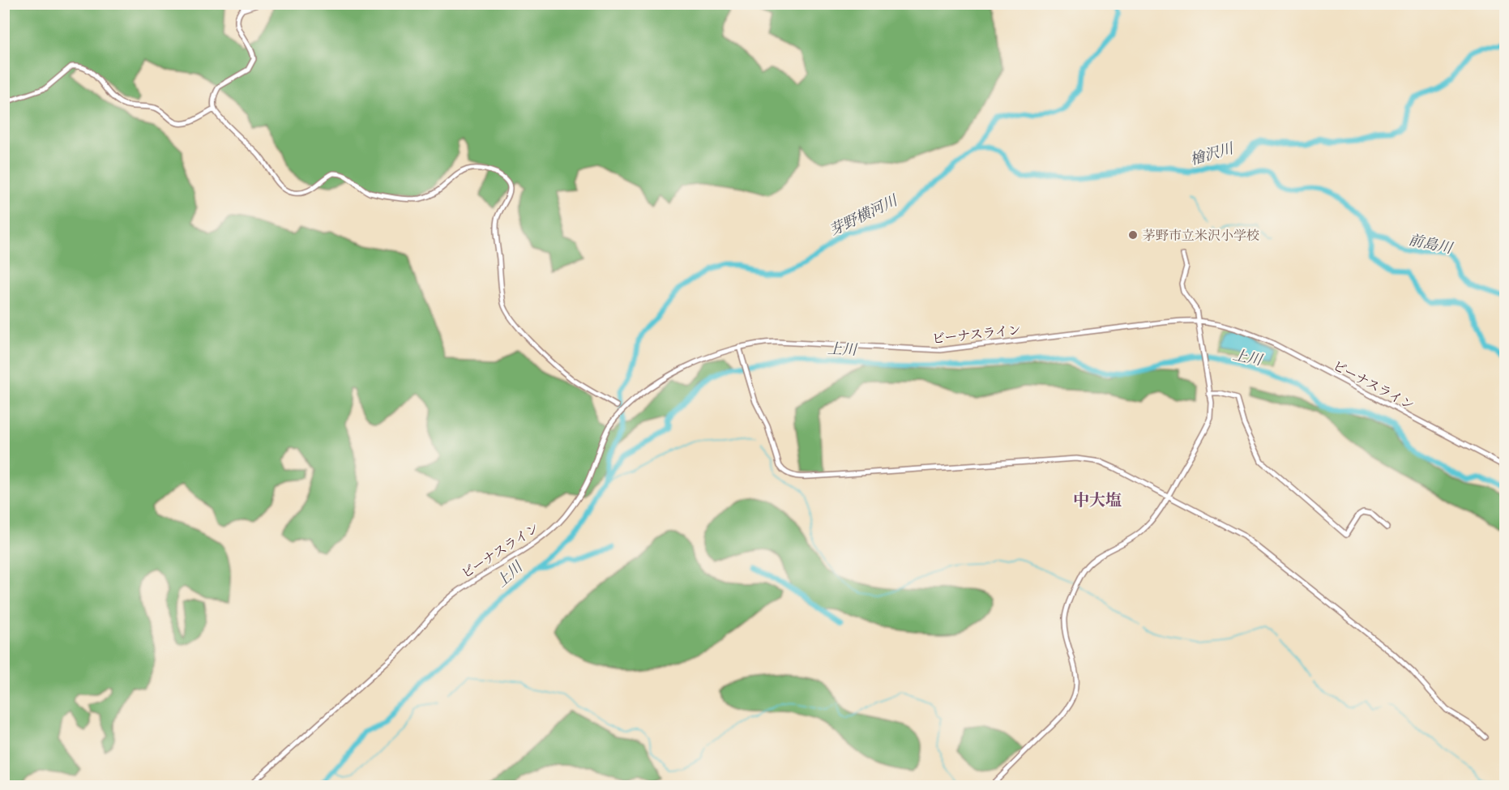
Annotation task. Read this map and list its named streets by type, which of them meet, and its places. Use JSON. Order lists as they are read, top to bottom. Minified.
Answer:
{"streets":{"street":["ビーナスライン"]},"districts":["中大塩"],"water":["檜沢川","芽野横河川","前島川","上川"],"places":["茅野市立米沢小学校"]}
